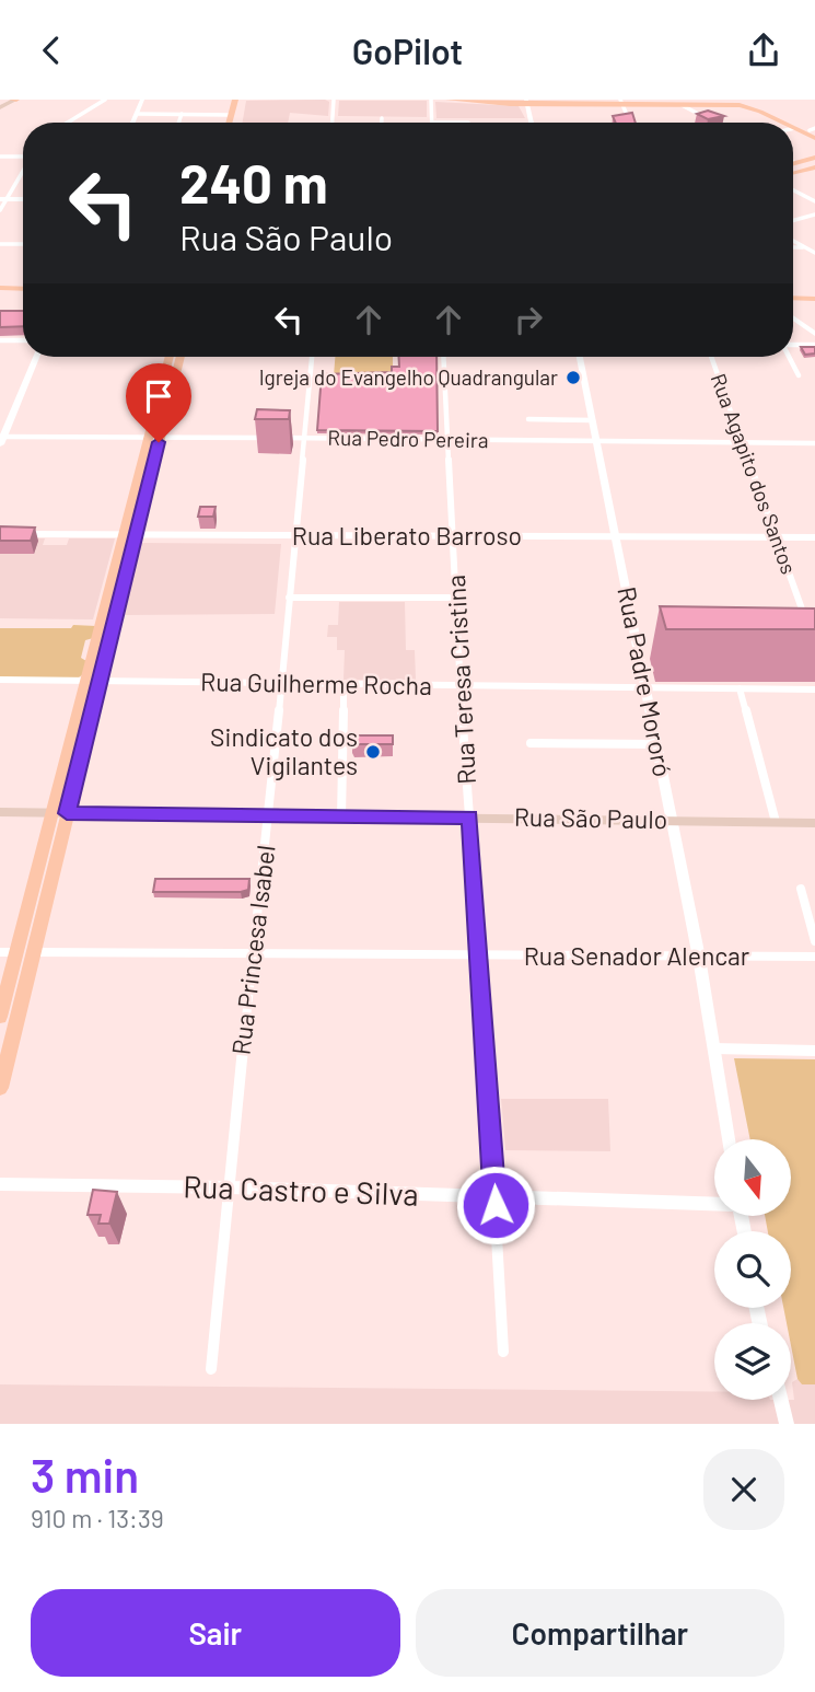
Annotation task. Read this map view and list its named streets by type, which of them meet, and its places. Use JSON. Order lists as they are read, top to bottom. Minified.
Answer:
{"streets":{"main road":["Rua São Paulo"],"street":["Rua Pedro Pereira","Rua Agapito dos Santos","Rua Liberato Barroso","Rua Teresa Cristina","Rua Padre Mororó","Rua Guilherme Rocha","Rua Princesa Isabel","Rua Senador Alencar","Rua Castro e Silva"]},"crossings":[["Rua Pedro Pereira","Rua Agapito dos Santos"],["Rua Pedro Pereira","Rua Teresa Cristina"],["Rua Pedro Pereira","Rua Padre Mororó"],["Rua Pedro Pereira","Rua Princesa Isabel"],["Rua Agapito dos Santos","Rua Liberato Barroso"],["Rua Liberato Barroso","Rua Teresa Cristina"],["Rua Liberato Barroso","Rua Padre Mororó"],["Rua Liberato Barroso","Rua Princesa Isabel"],["Rua Teresa Cristina","Rua Guilherme Rocha"],["Rua Teresa Cristina","Rua São Paulo"],["Rua Teresa Cristina","Rua Senador Alencar"],["Rua Teresa Cristina","Rua Castro e Silva"],["Rua Padre Mororó","Rua Guilherme Rocha"],["Rua Padre Mororó","Rua São Paulo"],["Rua Padre Mororó","Rua Senador Alencar"],["Rua Guilherme Rocha","Rua Princesa Isabel"],["Rua São Paulo","Rua Princesa Isabel"],["Rua Princesa Isabel","Rua Senador Alencar"],["Rua Princesa Isabel","Rua Castro e Silva"]],"places":["Igreja do Evangelho Quadrangular","Sindicato dos Vigilantes"],"north":"bottom","page":{"header":"GoPilot","turn":["240 m","Rua São Paulo"],"heading":["3 min","910 m · 13:39"],"buttons":["Sair","Compartilhar"]}}
